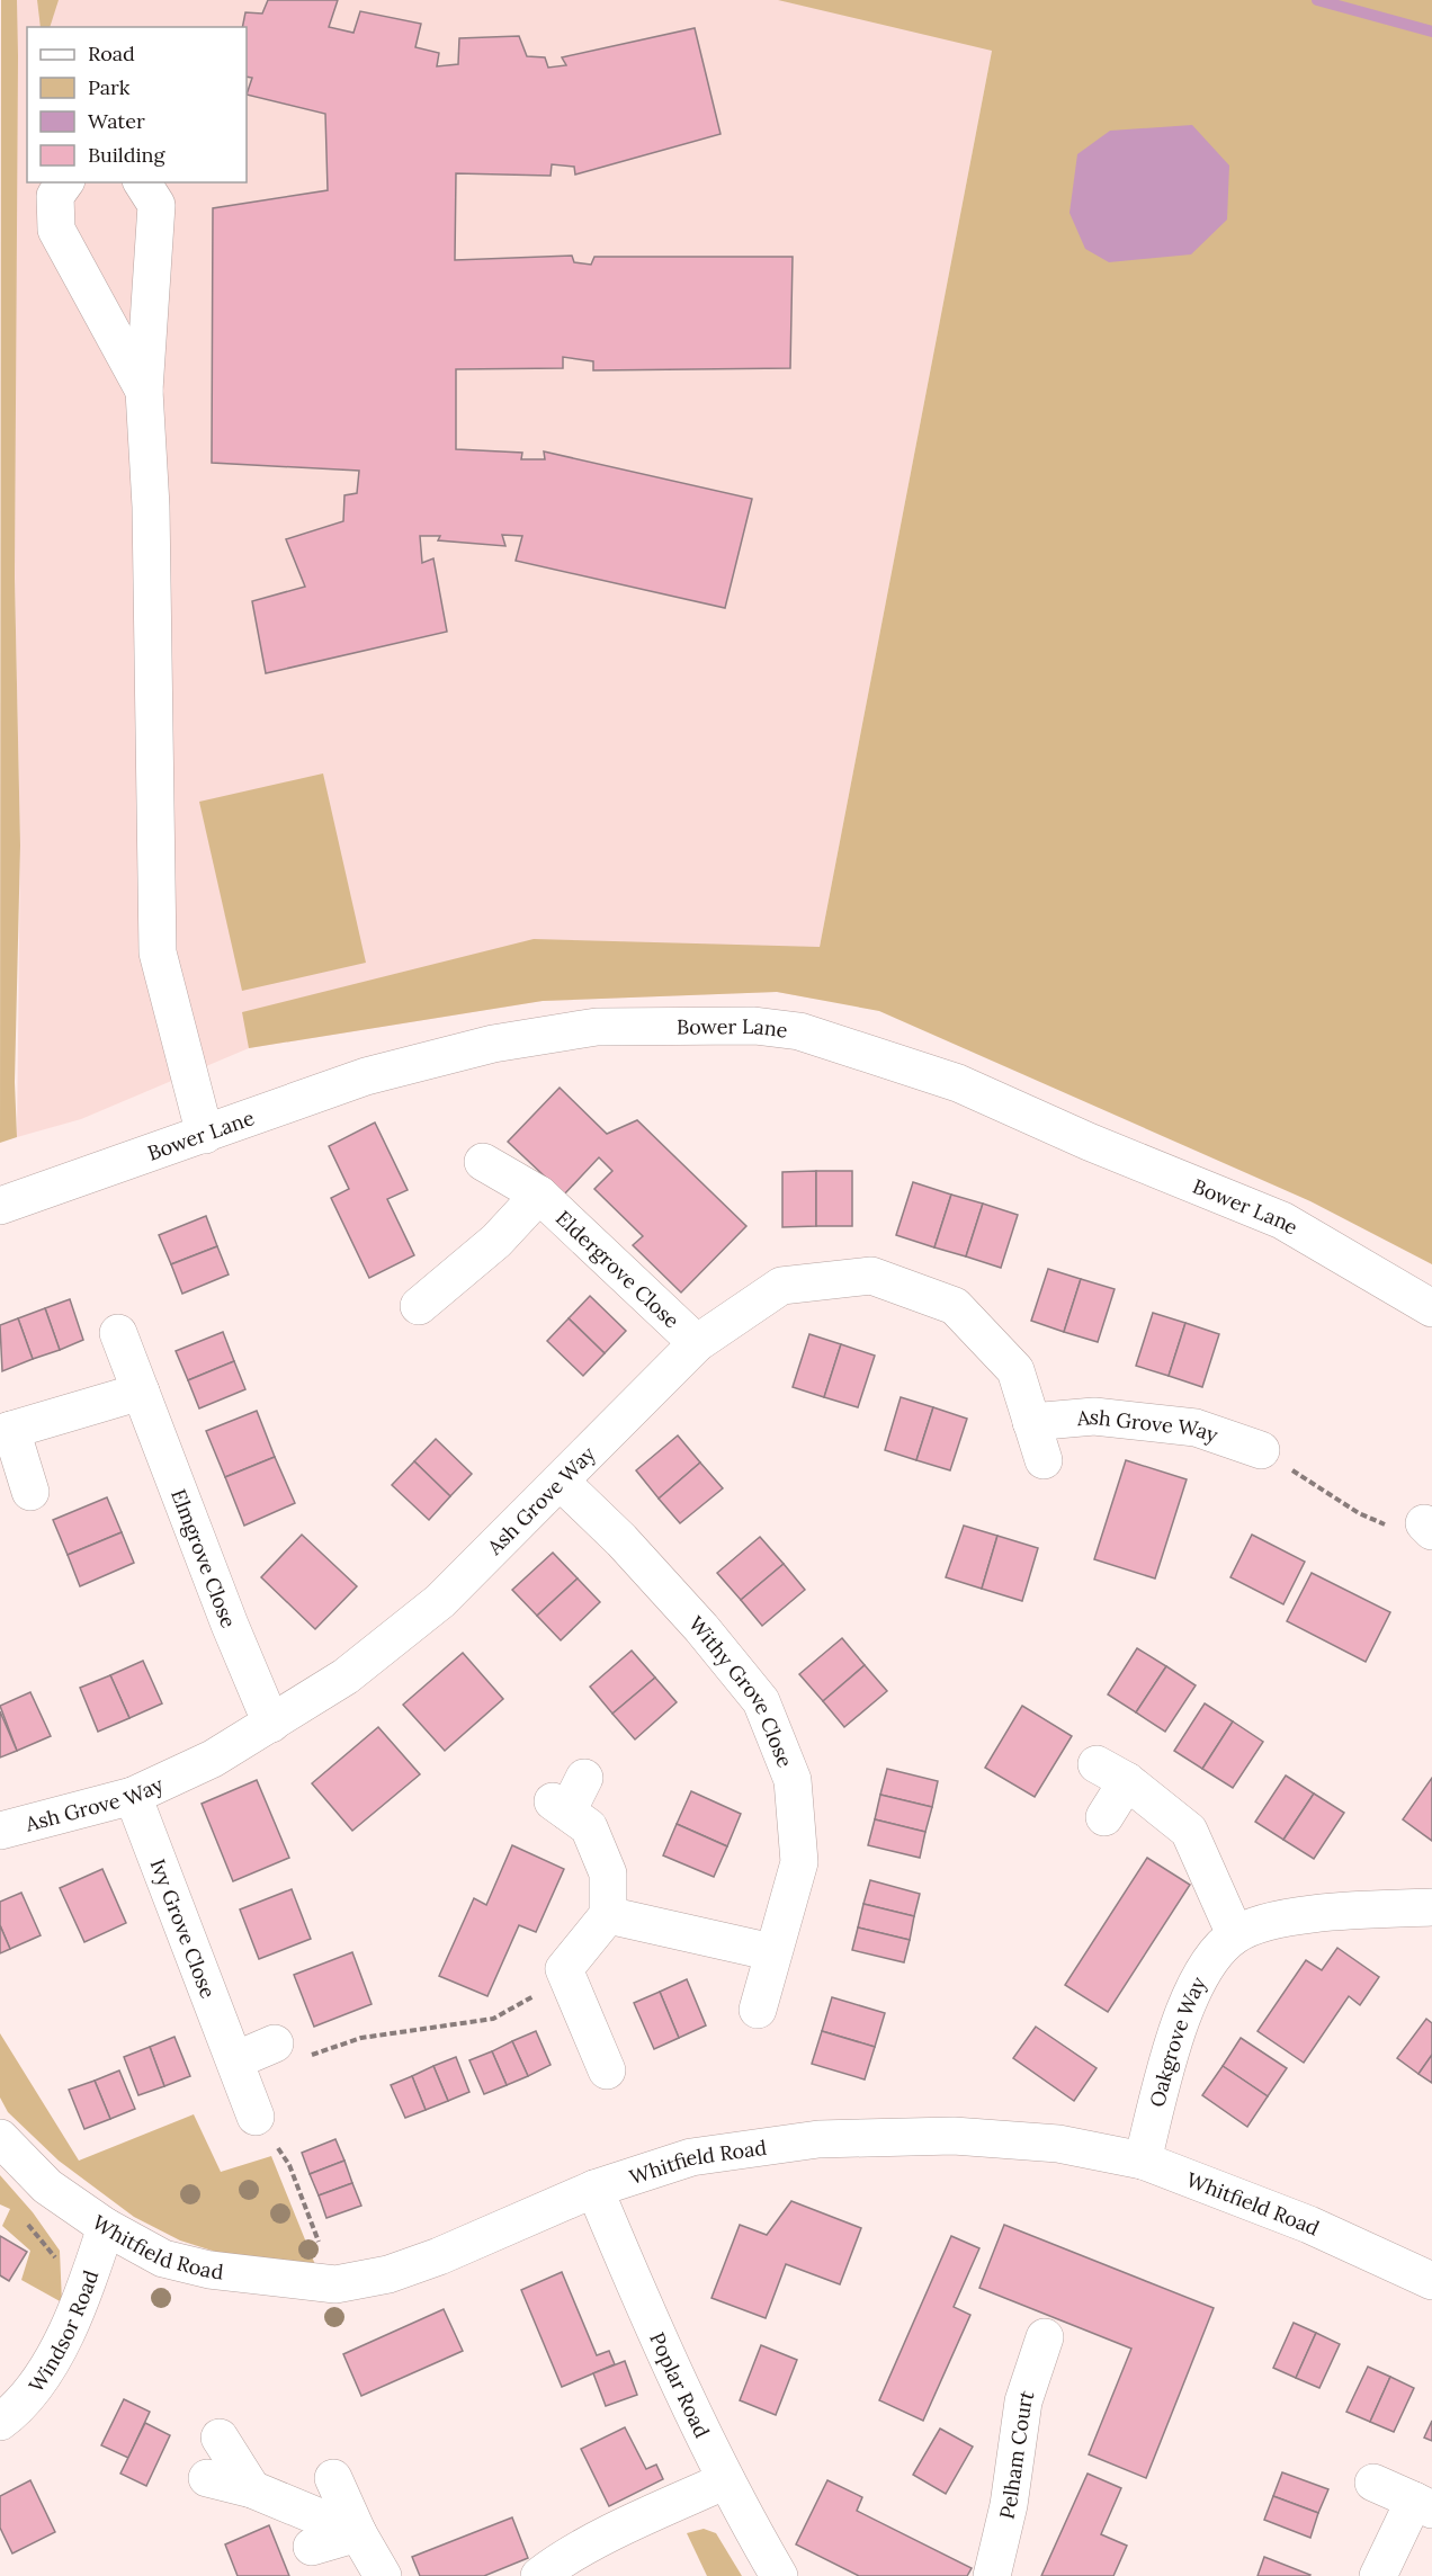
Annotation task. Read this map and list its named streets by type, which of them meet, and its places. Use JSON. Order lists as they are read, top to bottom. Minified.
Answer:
{"streets":{"street":["Bower Lane","Eldergrove Close","Ash Grove Way","Elmgrove Close","Withy Grove Close","Ivy Grove Close","Oakgrove Way","Whitfield Road","Windsor Road","Poplar Road","Pelham Court"]},"crossings":[["Eldergrove Close","Ash Grove Way"],["Ash Grove Way","Elmgrove Close"],["Ash Grove Way","Withy Grove Close"],["Ash Grove Way","Ivy Grove Close"],["Oakgrove Way","Whitfield Road"],["Whitfield Road","Windsor Road"],["Whitfield Road","Poplar Road"]],"legend":["Road","Park","Water","Building"]}
